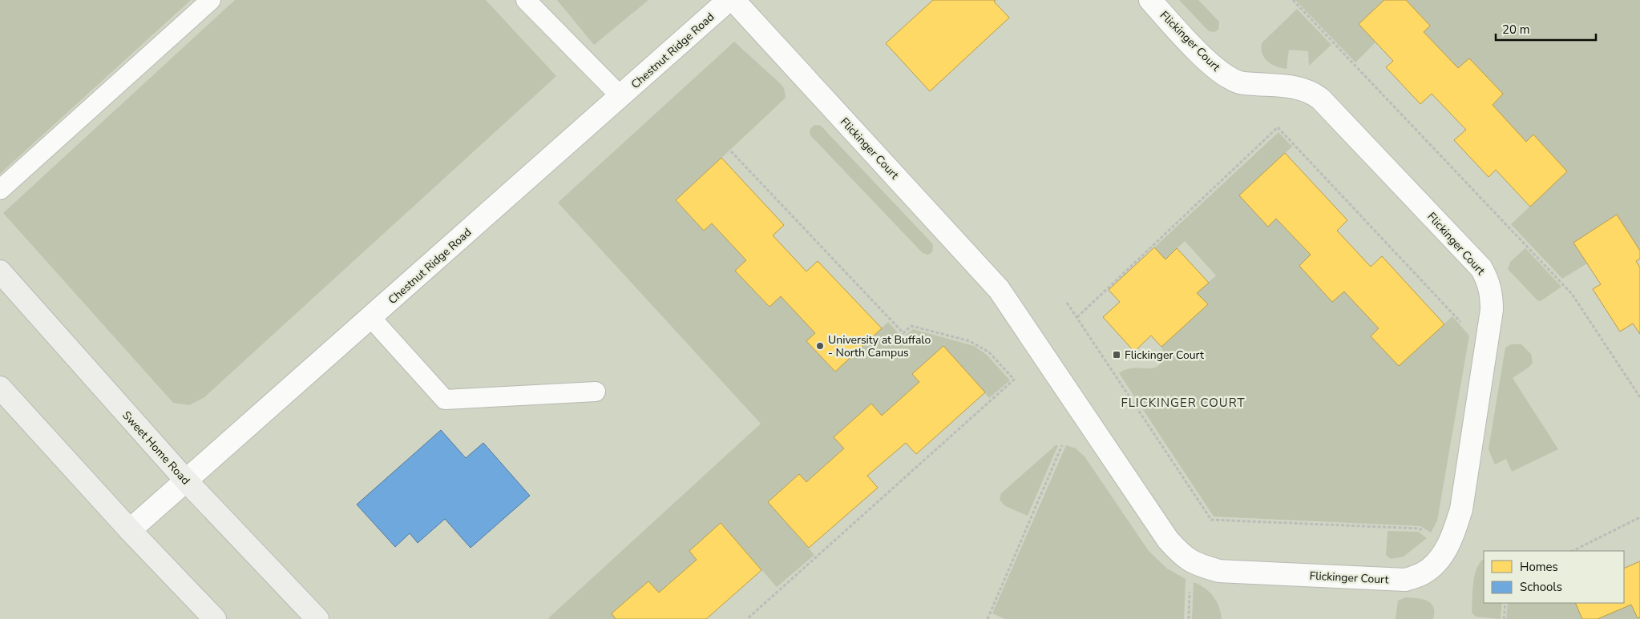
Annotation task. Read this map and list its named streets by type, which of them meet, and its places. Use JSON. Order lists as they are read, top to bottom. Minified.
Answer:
{"streets":{"main road":["Sweet Home Road"],"street":["Flickinger Court","Chestnut Ridge Road"]},"crossings":[["Chestnut Ridge Road","Sweet Home Road"]],"districts":["FLICKINGER COURT"],"places":{"other":["University at Buffalo - North Campus"],"transit":["Flickinger Court"]},"legend":["Homes","Schools"],"scale_bar":"20 m"}
